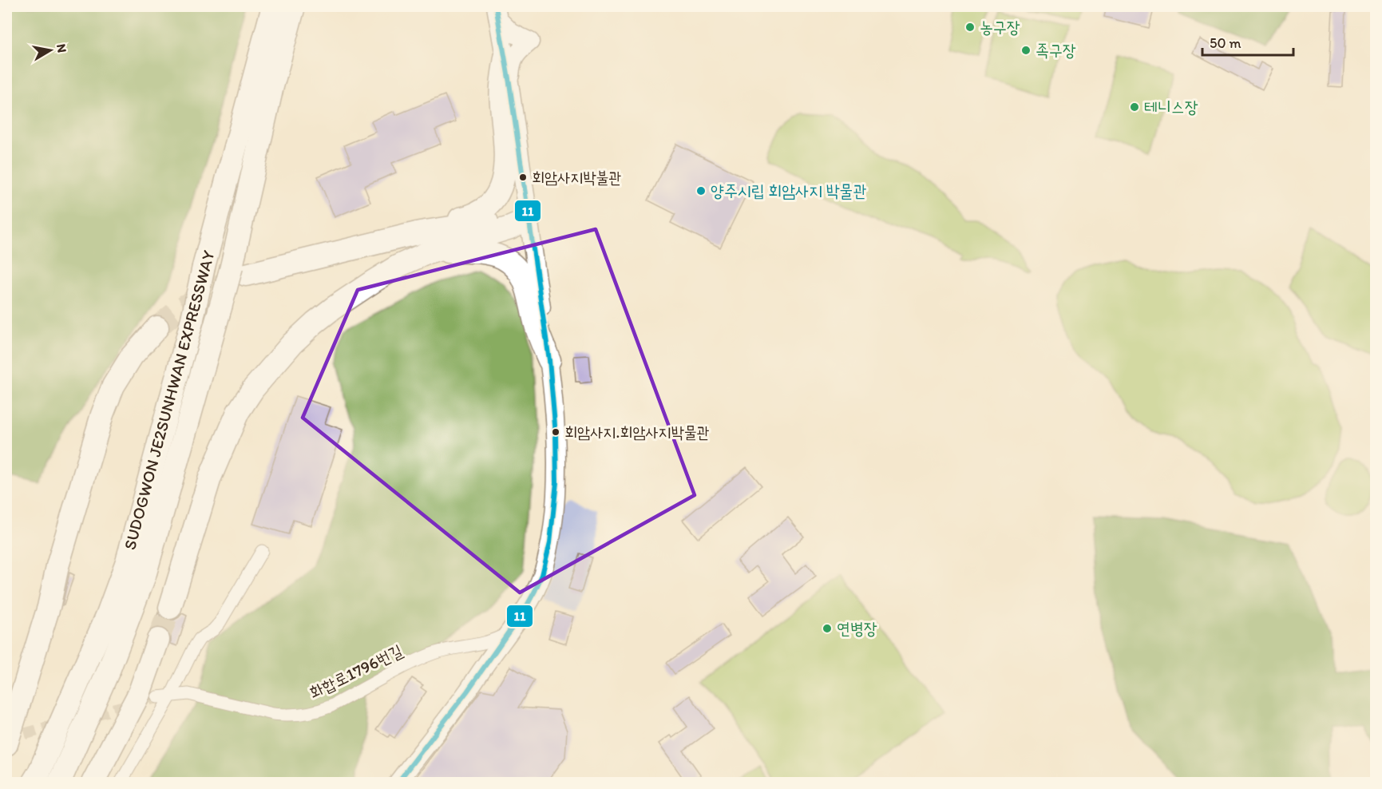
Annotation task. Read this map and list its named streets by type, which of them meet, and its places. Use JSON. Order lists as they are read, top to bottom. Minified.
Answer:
{"streets":{"highway":["SUDOGWON JE2SUNHWAN EXPRESSWAY"],"street":["화합로1796번길"]},"places":["농구장","족구장","테니스장","회암사지박불관","양주시립 회암사지 박물관","회암사지.회암사지박물관","연병장"],"lines":["transit line 11"],"scale_bar":"50 m","north":"right"}
